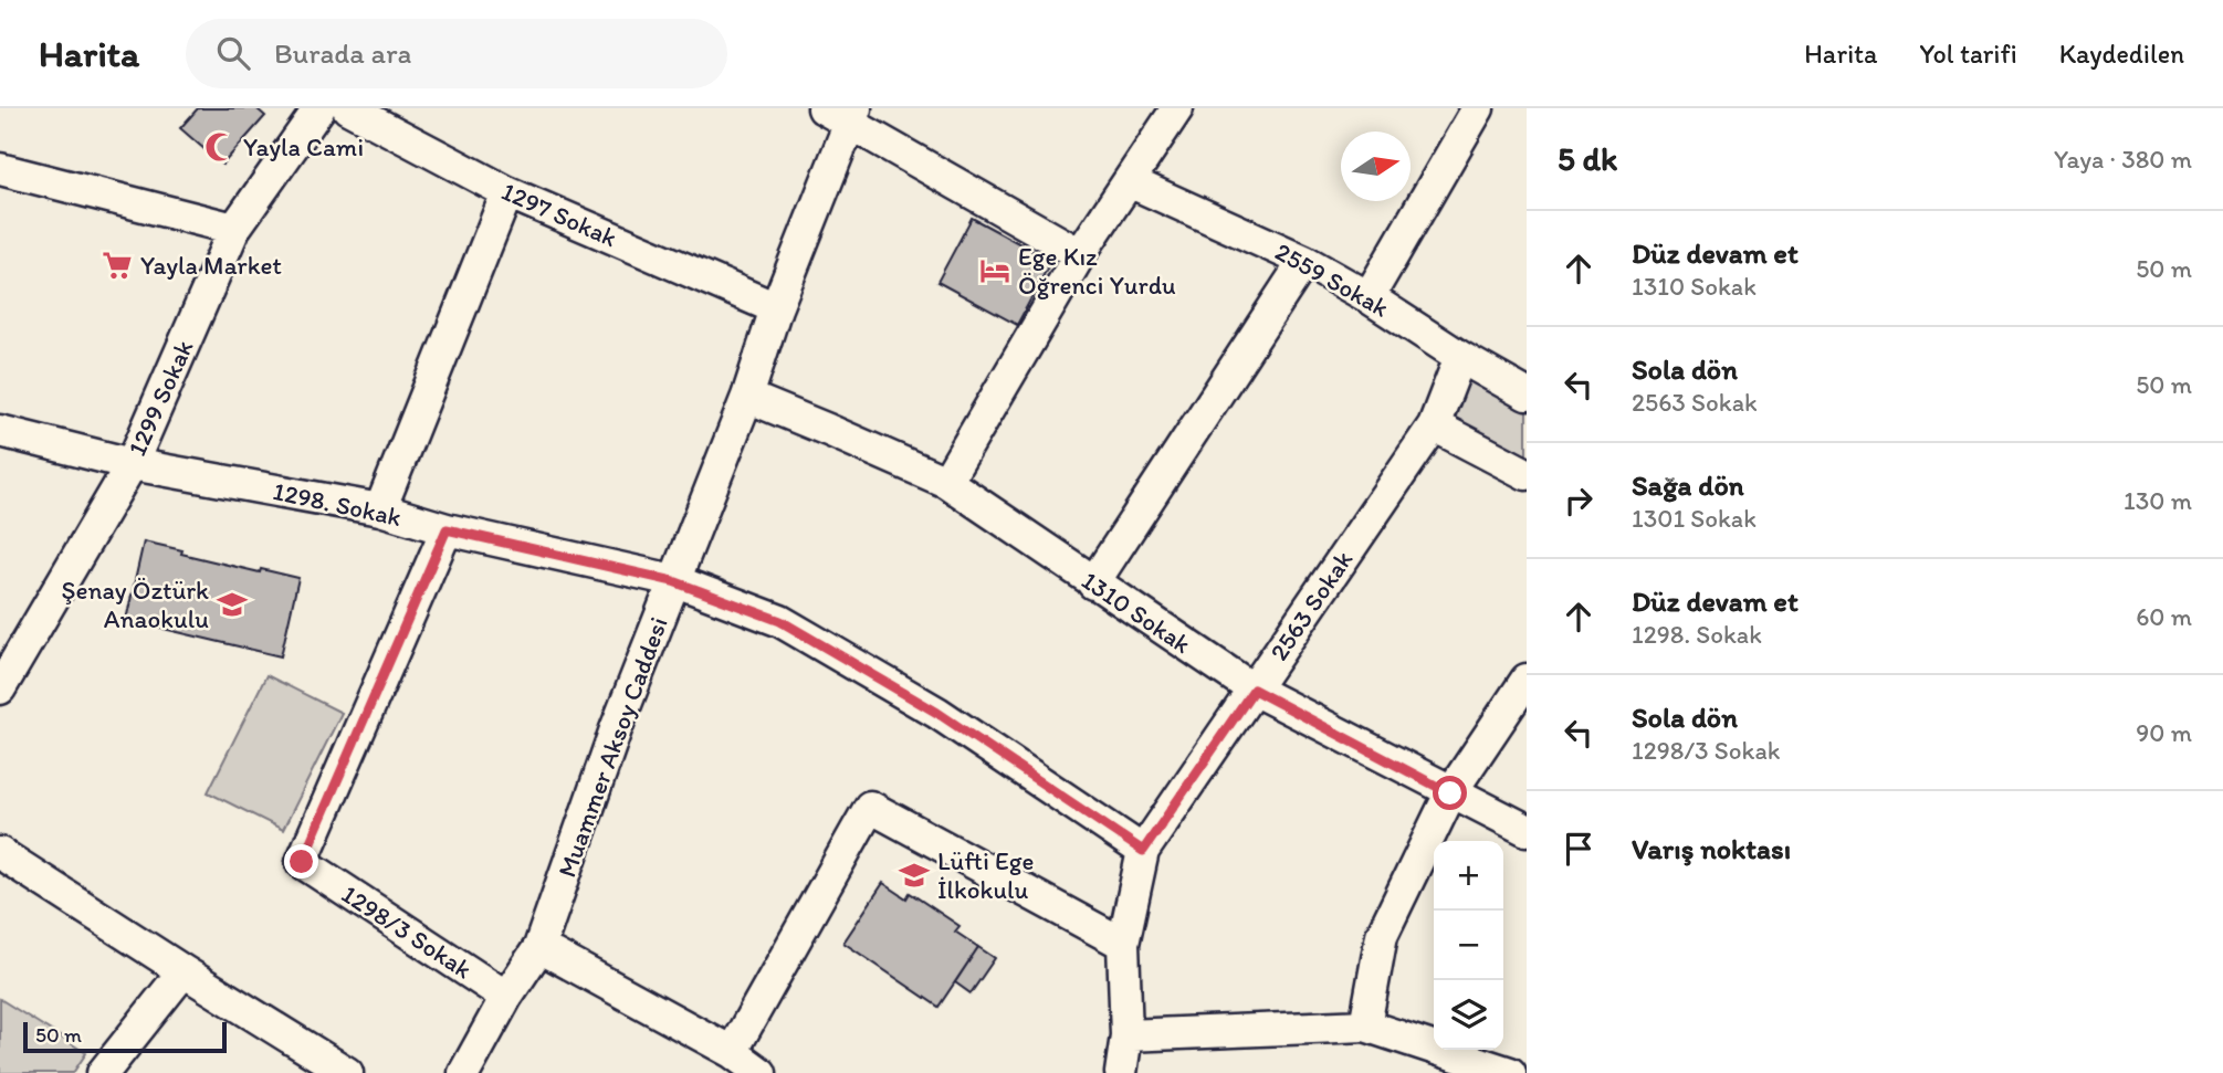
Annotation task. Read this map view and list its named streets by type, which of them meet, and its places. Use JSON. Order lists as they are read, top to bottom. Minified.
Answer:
{"streets":{"street":["1297 Sokak","2559 Sokak","1299 Sokak","1298. Sokak","2563 Sokak","1310 Sokak","Muammer Aksoy Caddesi","1298/3 Sokak"]},"crossings":[["1297 Sokak","Muammer Aksoy Caddesi"],["2559 Sokak","2563 Sokak"],["1299 Sokak","1298. Sokak"],["1298. Sokak","2563 Sokak"],["1298. Sokak","Muammer Aksoy Caddesi"],["1298. Sokak","1298/3 Sokak"],["2563 Sokak","1310 Sokak"],["1310 Sokak","Muammer Aksoy Caddesi"],["Muammer Aksoy Caddesi","1298/3 Sokak"]],"places":{"mosque":["Yayla Cami"],"supermarket":["Yayla Market"],"hotel":["Ege Kız Öğrenci Yurdu"],"school or university":["Şenay Öztürk Anaokulu","Lüfti Ege İlkokulu"]},"scale_bar":"50 m","north":"right","page":{"header":"Harita","search":"Burada ara","nav":["Harita","Yol tarifi","Kaydedilen"],"heading":["5 dk","Yaya · 380 m"],"list":[["Düz devam et","1310 Sokak","50 m"],["Sola dön","2563 Sokak","50 m"],["Sağa dön","1301 Sokak","130 m"],["Düz devam et","1298. Sokak","60 m"],["Sola dön","1298/3 Sokak","90 m"],"Varış noktası"],"map_buttons":["+","−"],"scale":"50 m"}}
